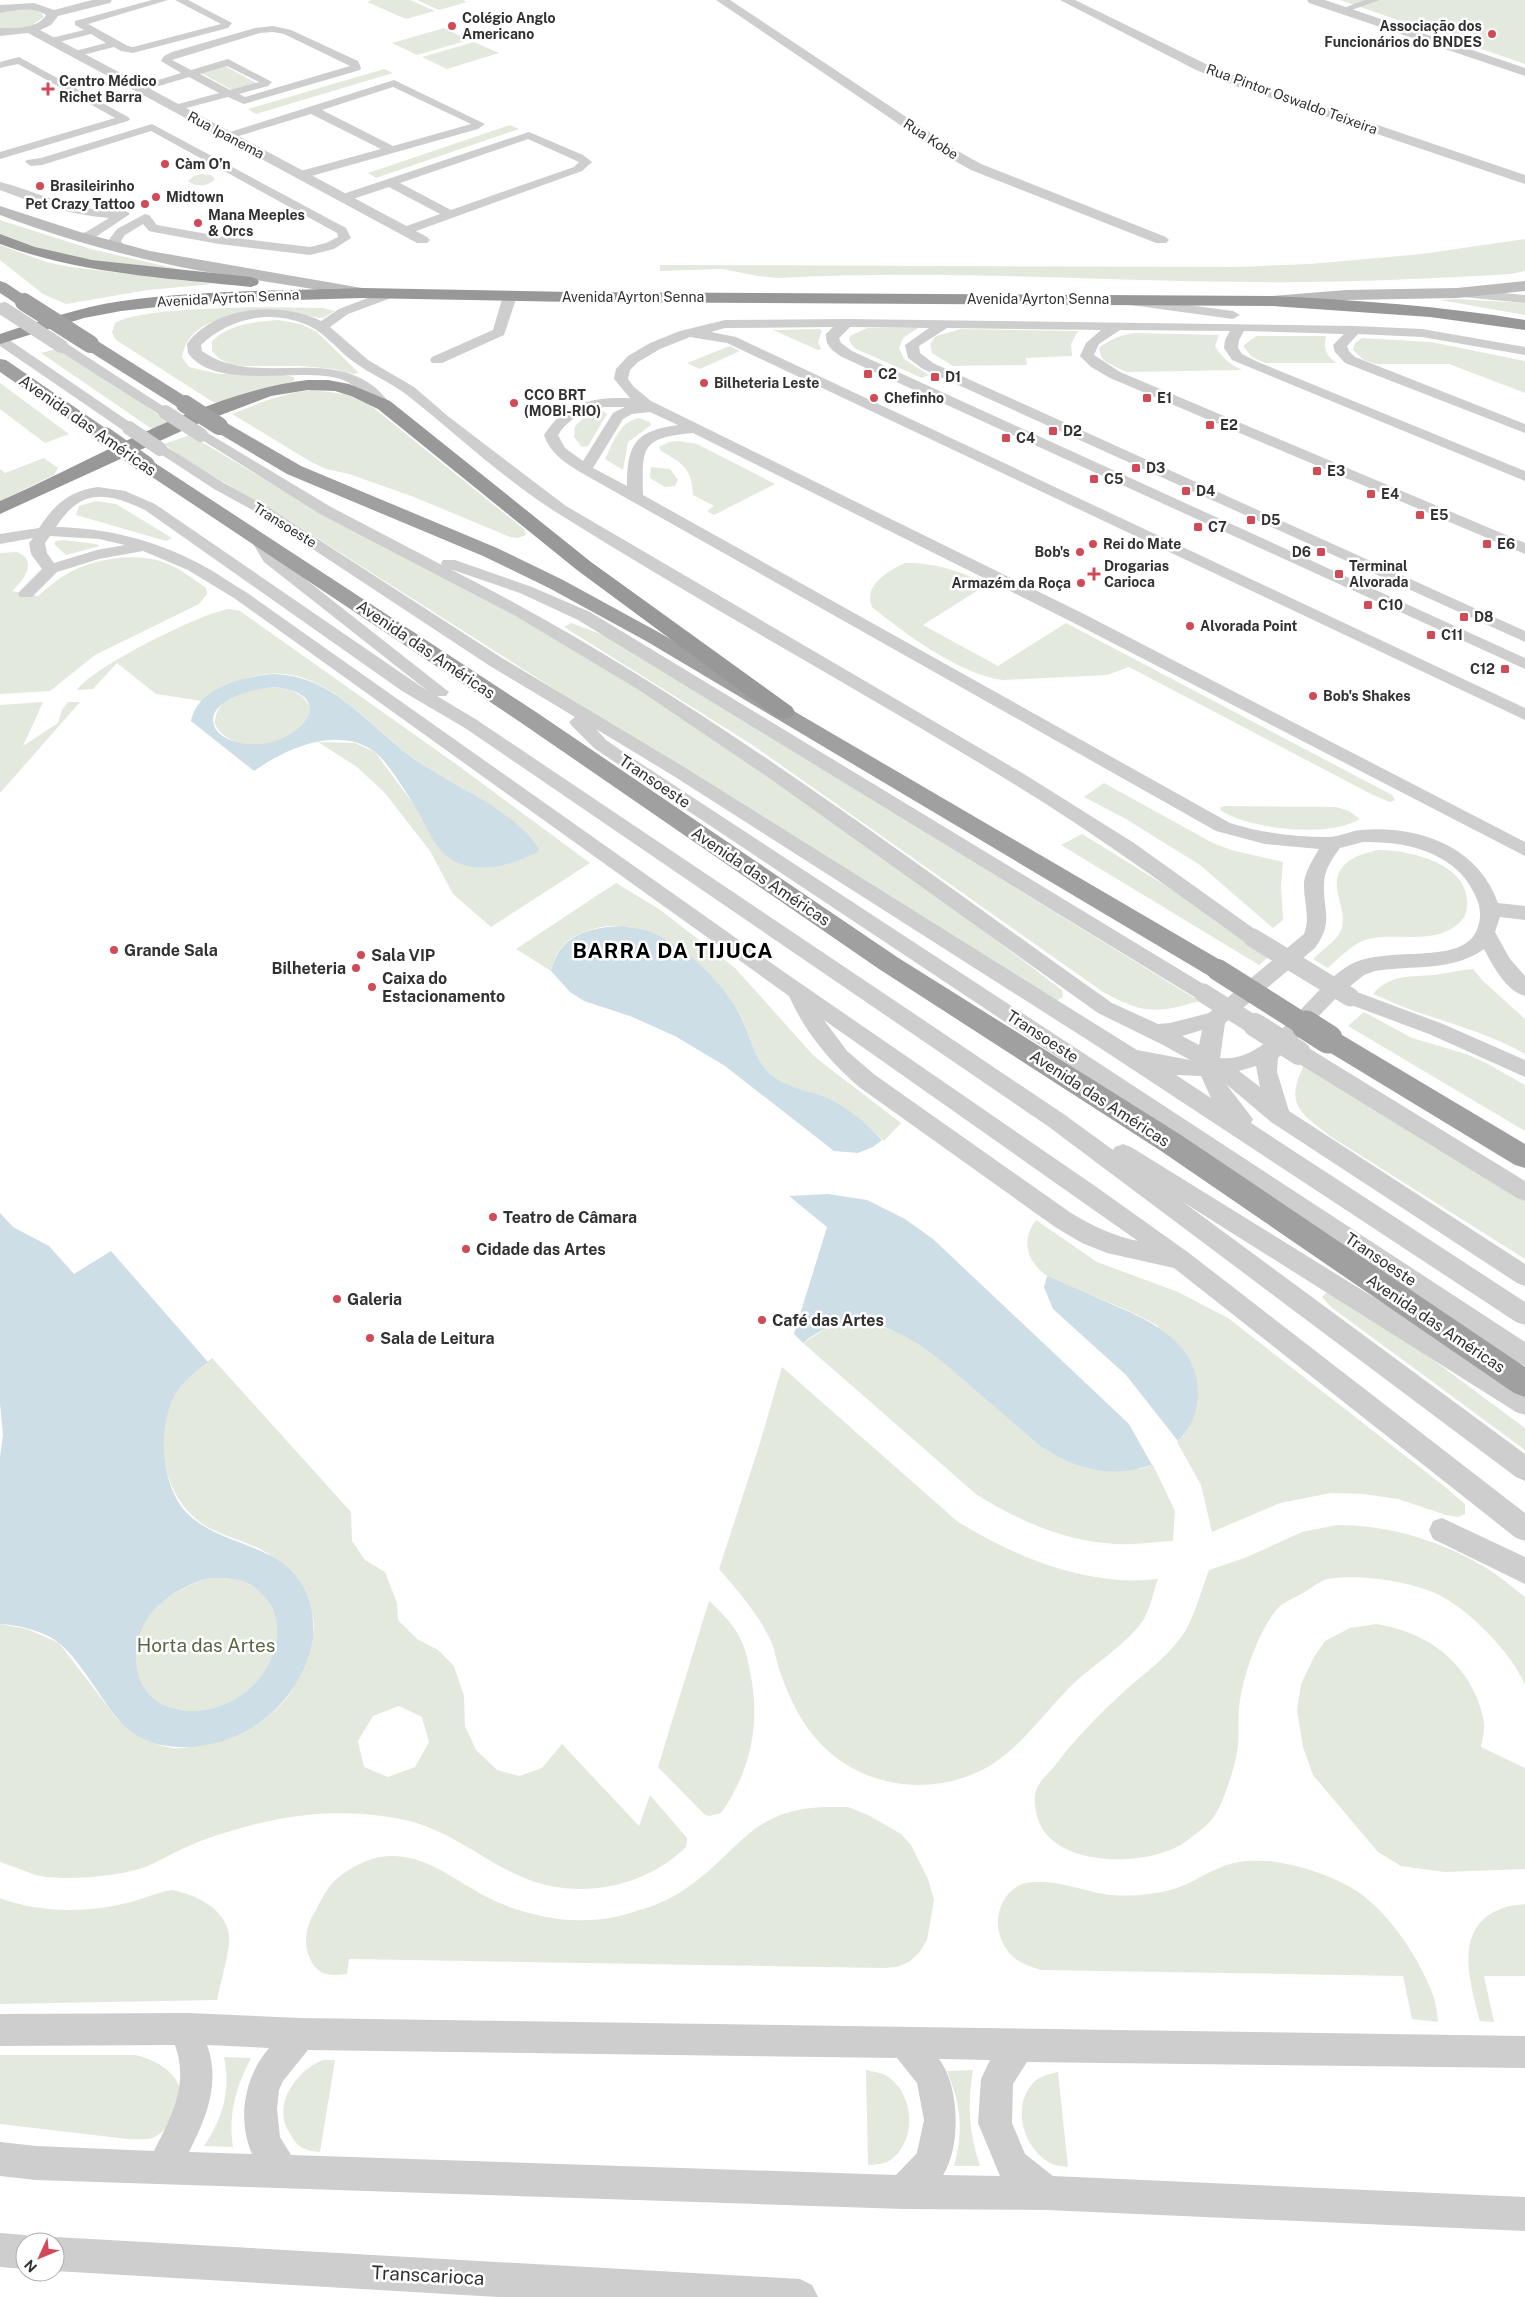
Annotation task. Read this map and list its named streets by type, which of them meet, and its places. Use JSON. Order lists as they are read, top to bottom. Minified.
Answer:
{"streets":{"highway":["Avenida Ayrton Senna","Avenida das Américas"],"street":["Rua Pintor Oswaldo Teixeira","Rua Ipanema","Rua Kobe"],"lane":["Transoeste","Transcarioca"]},"crossings":[["Avenida Ayrton Senna","Transoeste"]],"districts":["BARRA DA TIJUCA"],"parks":["Horta das Artes"],"places":{"other":["Colégio Anglo Americano","Associação dos Funcionários do BNDES","Càm O’n","Brasileirinho","Midtown","Pet Crazy Tattoo","Mana Meeples & Orcs","Bilheteria Leste","Chefinho","CCO BRT (MOBI-RIO)","Rei do Mate","Bob's","Armazém da Roça","Alvorada Point","Bob's Shakes","Grande Sala","Sala VIP","Bilheteria","Caixa do Estacionamento","Teatro de Câmara","Cidade das Artes","Galeria","Café das Artes","Sala de Leitura"],"health":["Centro Médico Richet Barra","Drogarias Carioca"],"transit":["C2","D1","E1","E2","D2","C4","D3","E3","C5","D4","E4","E5","D5","C7","E6","D6","Terminal Alvorada","C10","D8","C11","C12"]},"north":"bottom left"}
